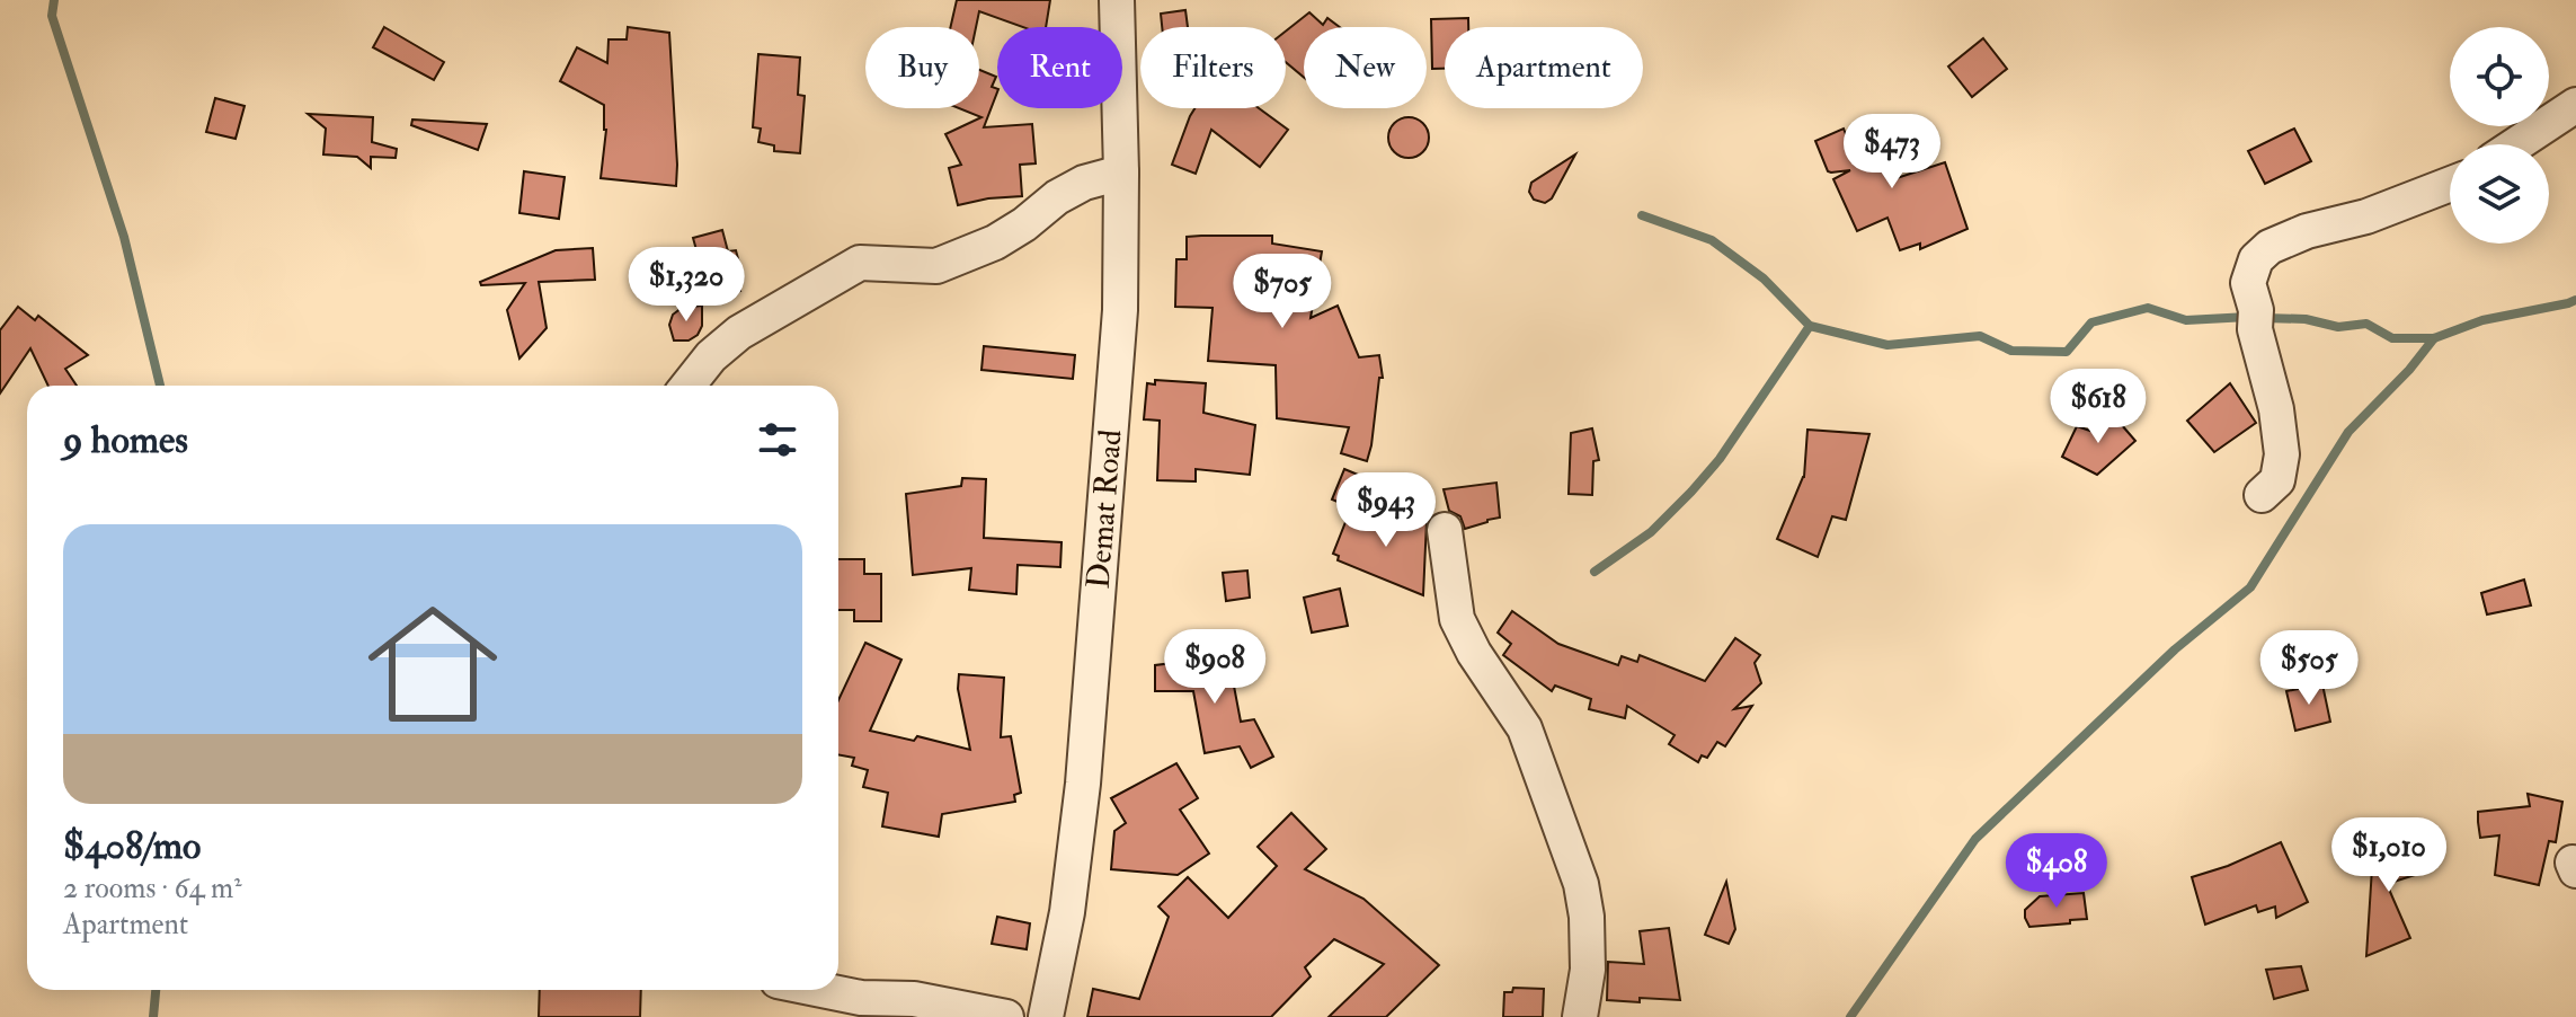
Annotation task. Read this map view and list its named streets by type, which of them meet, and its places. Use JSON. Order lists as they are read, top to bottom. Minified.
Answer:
{"streets":{"street":["Demat Road"]},"page":{"chip":["Buy","Rent","Filters","New","Apartment"],"price":["$473","$1,320","$705","$618","$943","$908","$505","$1,010","$408"],"heading":"9 homes","list":[{"name":"$408/mo","note":"2 rooms · 64 m² · Apartment"}]}}
